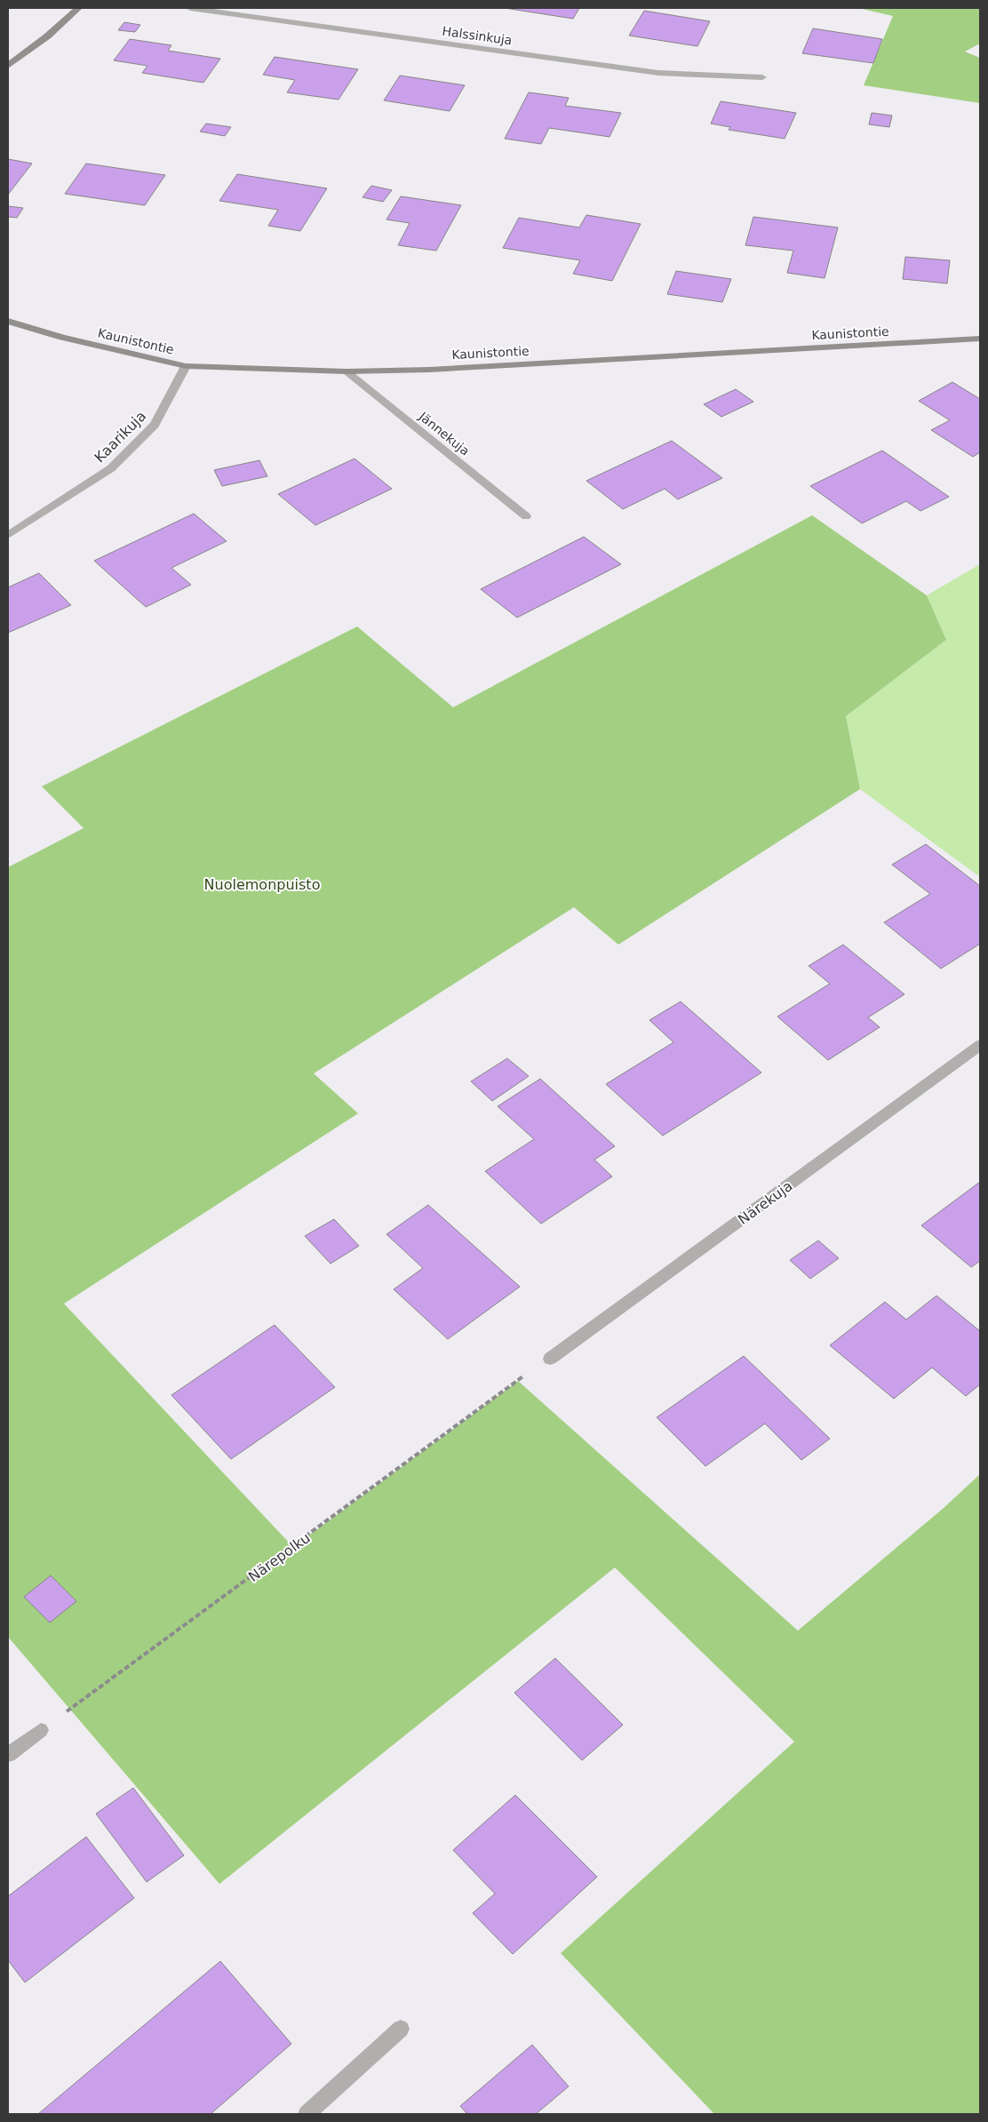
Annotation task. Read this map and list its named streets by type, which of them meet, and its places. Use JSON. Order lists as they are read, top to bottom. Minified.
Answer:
{"streets":{"street":["Halssinkuja","Kaunistontie","Jännekuja","Kaarikuja","Närekuja"],"path":["Närepolku"]},"crossings":[["Kaunistontie","Jännekuja"],["Kaunistontie","Kaarikuja"],["Närekuja","Närepolku"]],"parks":["Nuolemonpuisto"]}
